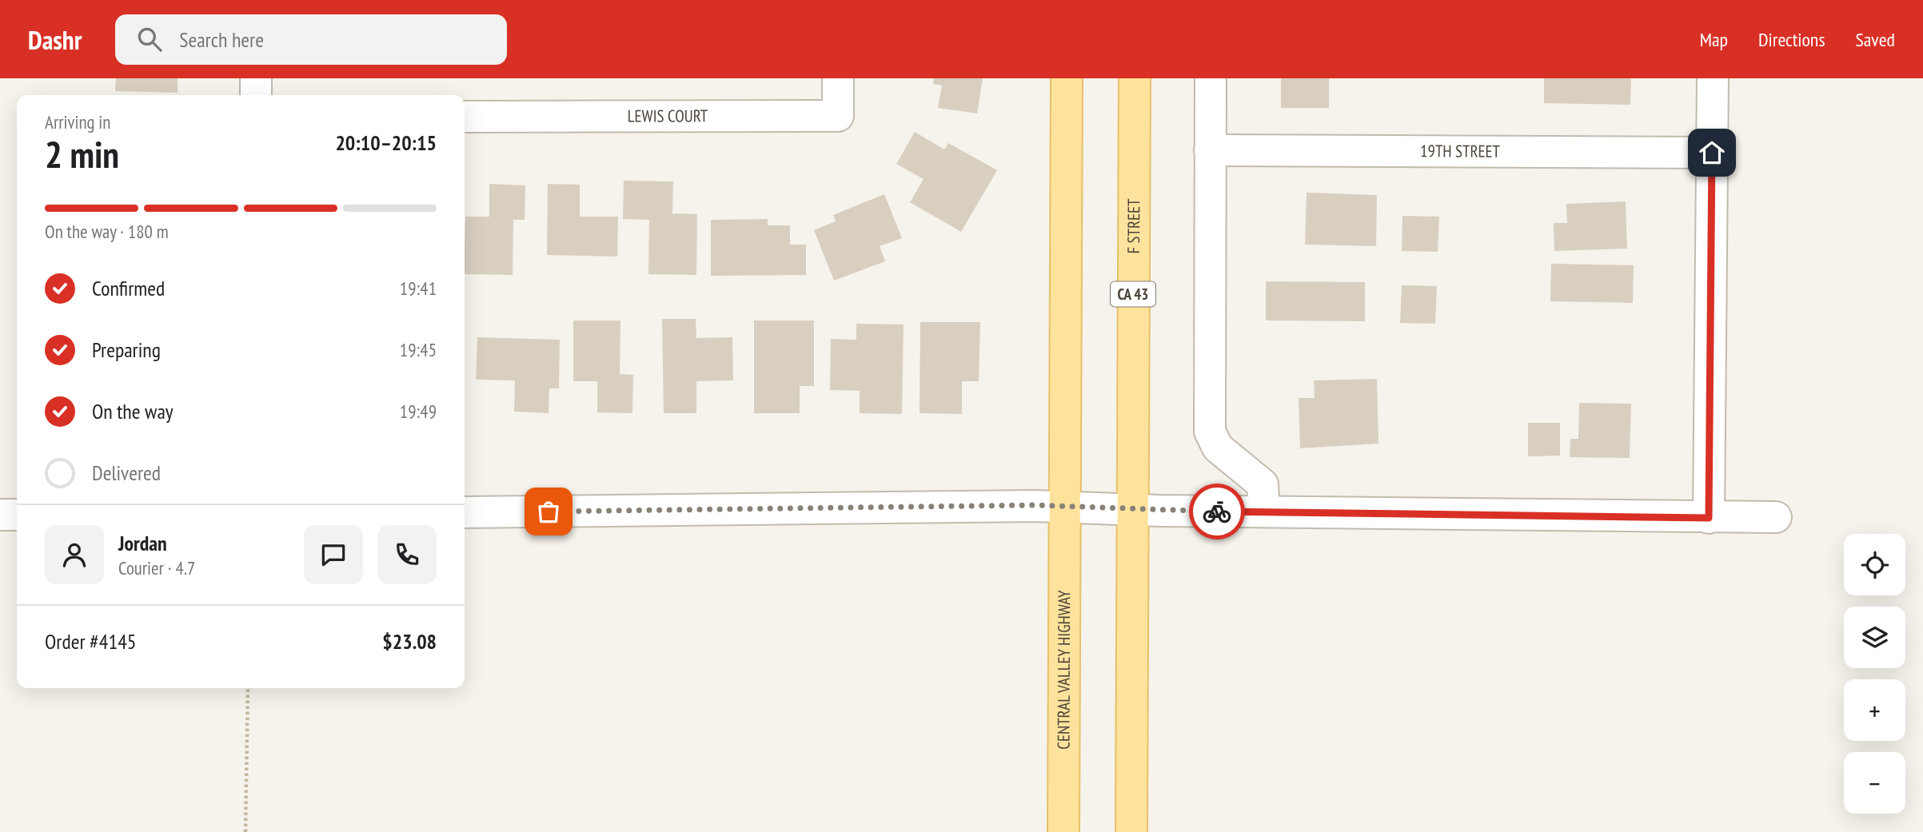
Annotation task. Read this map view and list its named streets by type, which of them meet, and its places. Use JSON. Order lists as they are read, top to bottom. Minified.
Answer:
{"streets":{"main road":["F STREET","CA 43","CENTRAL VALLEY HIGHWAY"],"street":["LEWIS COURT","19TH STREET"]},"crossings":[["F STREET","CA 43"]],"page":{"header":"Dashr","search":"Search here","nav":["Map","Directions","Saved"],"heading":["2 min","Arriving in","20:10–20:15"],"panel":["Jordan","Courier · 4.7","Order #4145","$23.08"],"bar":"On the way · 180 m","list":[["Confirmed","19:41"],["Preparing","19:45"],["On the way","19:49"],"Delivered"],"map_buttons":["+","−"]}}
